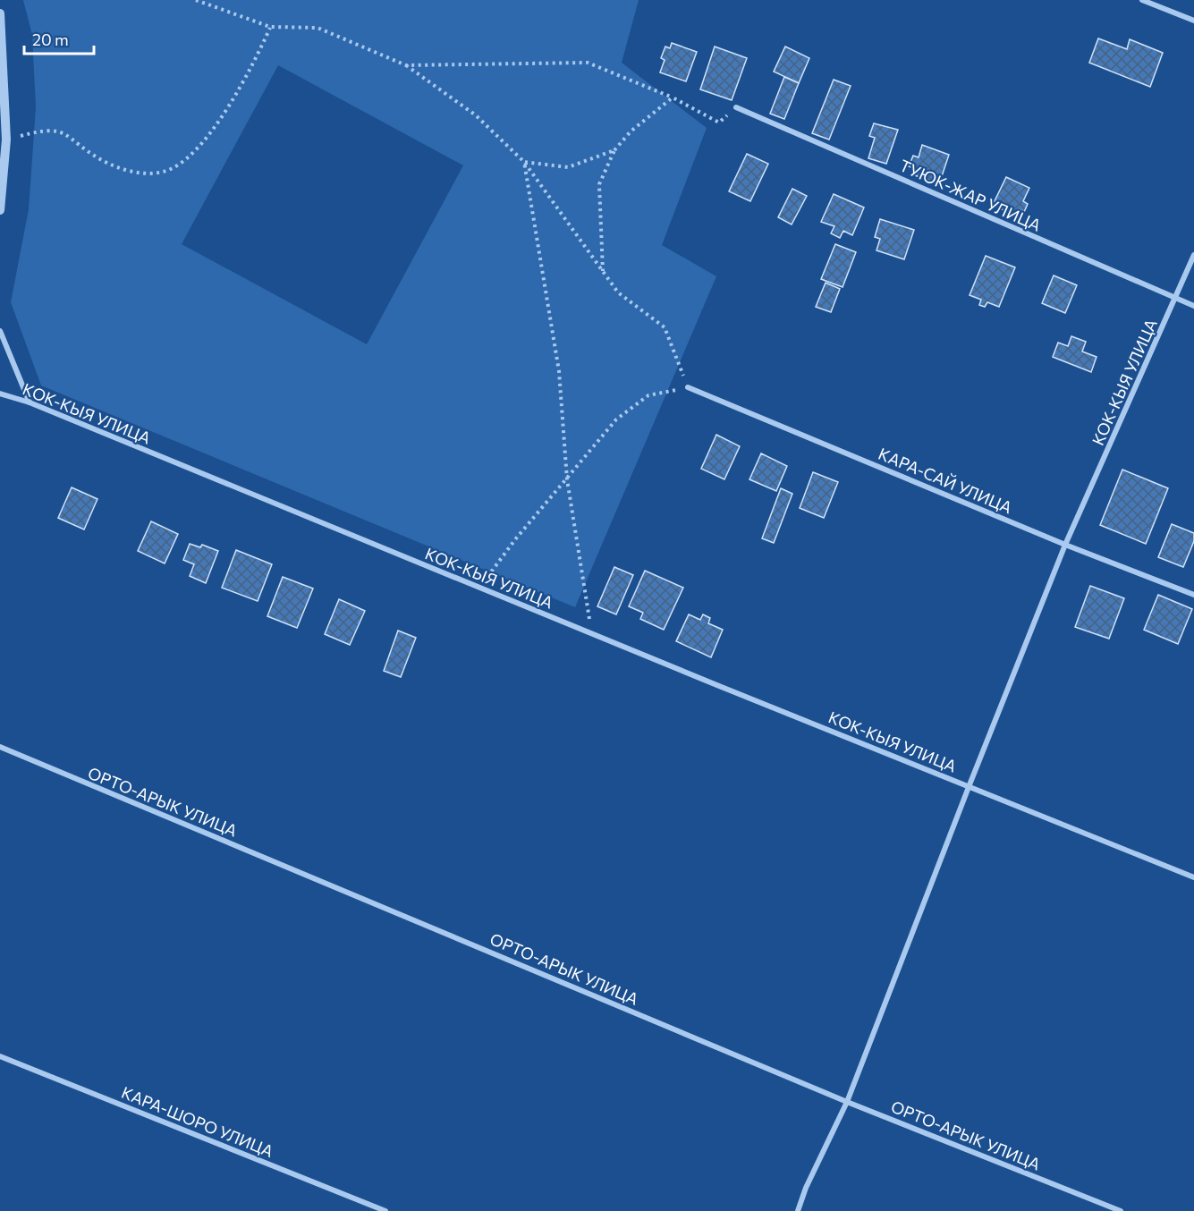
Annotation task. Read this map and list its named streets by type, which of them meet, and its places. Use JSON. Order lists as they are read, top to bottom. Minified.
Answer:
{"streets":{"street":["ТУЮК-ЖАР УЛИЦА","КОК-КЫЯ УЛИЦА","КАРА-САЙ УЛИЦА","ОРТО-АРЫК УЛИЦА","КАРА-ШОРО УЛИЦА"]},"crossings":[["ТУЮК-ЖАР УЛИЦА","КОК-КЫЯ УЛИЦА"],["КОК-КЫЯ УЛИЦА","КАРА-САЙ УЛИЦА"],["КОК-КЫЯ УЛИЦА","ОРТО-АРЫК УЛИЦА"]],"scale_bar":"20 m"}
